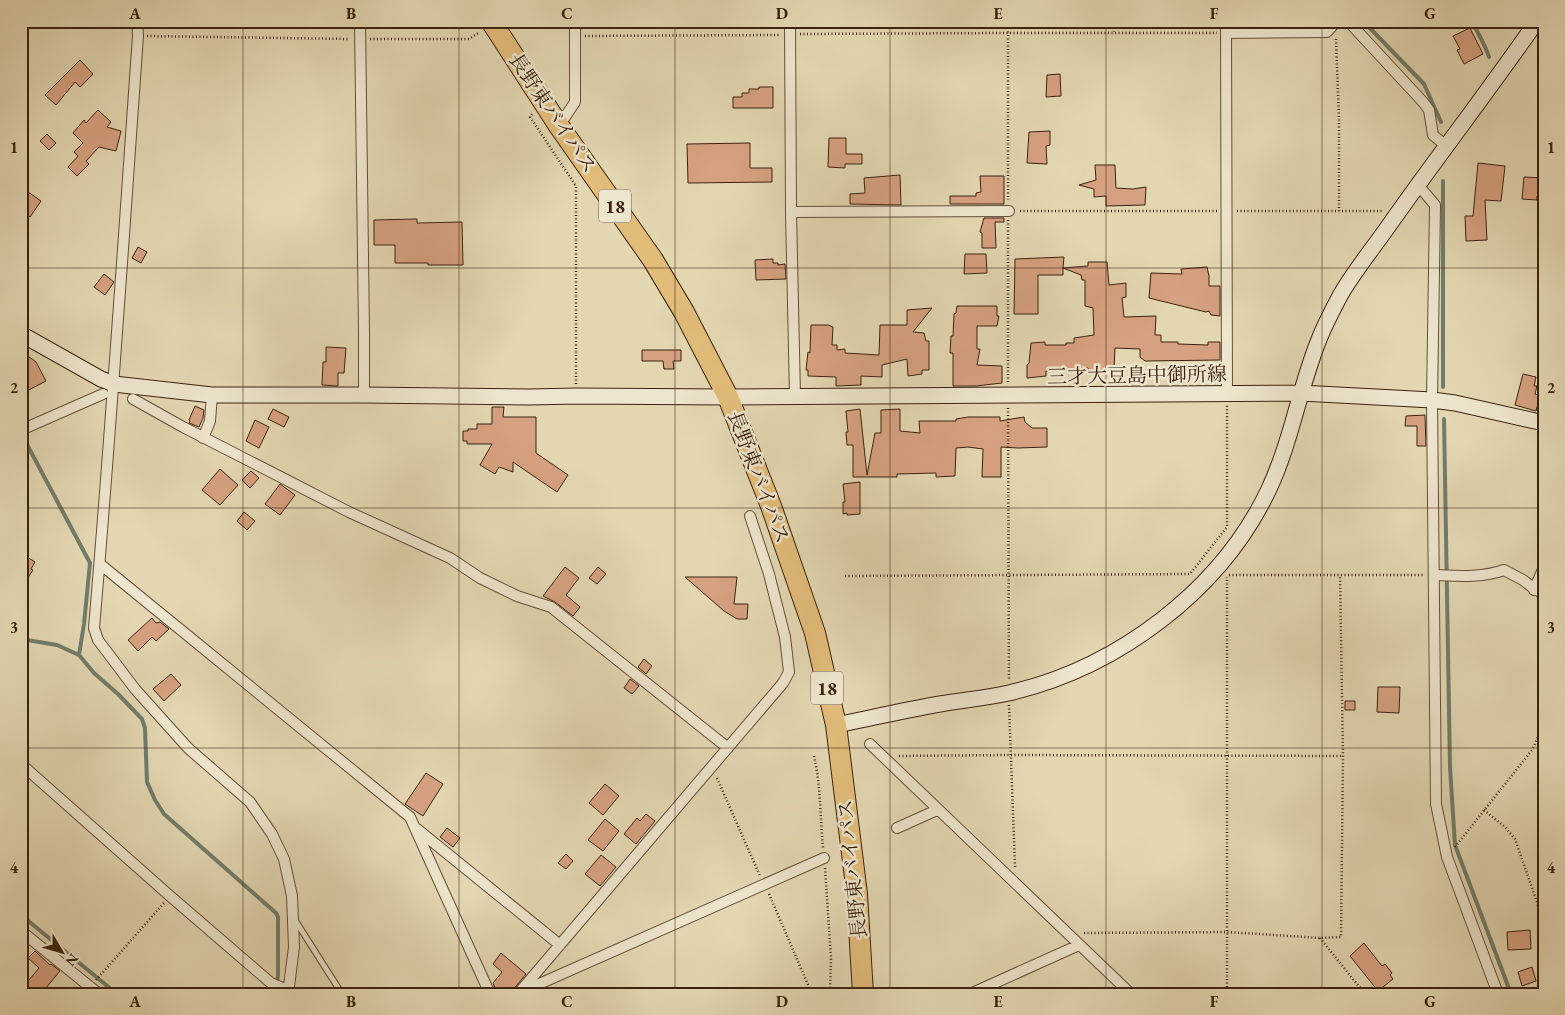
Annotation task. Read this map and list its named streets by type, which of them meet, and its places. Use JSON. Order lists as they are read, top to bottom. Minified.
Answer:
{"streets":{"highway":["長野東バイパス","18"],"street":["三才大豆島中御所線"]},"crossings":[["長野東バイパス","三才大豆島中御所線"]],"north":"bottom right","grid":{"columns":["A","B","C","D","E","F","G"],"rows":["1","2","3","4"]}}
